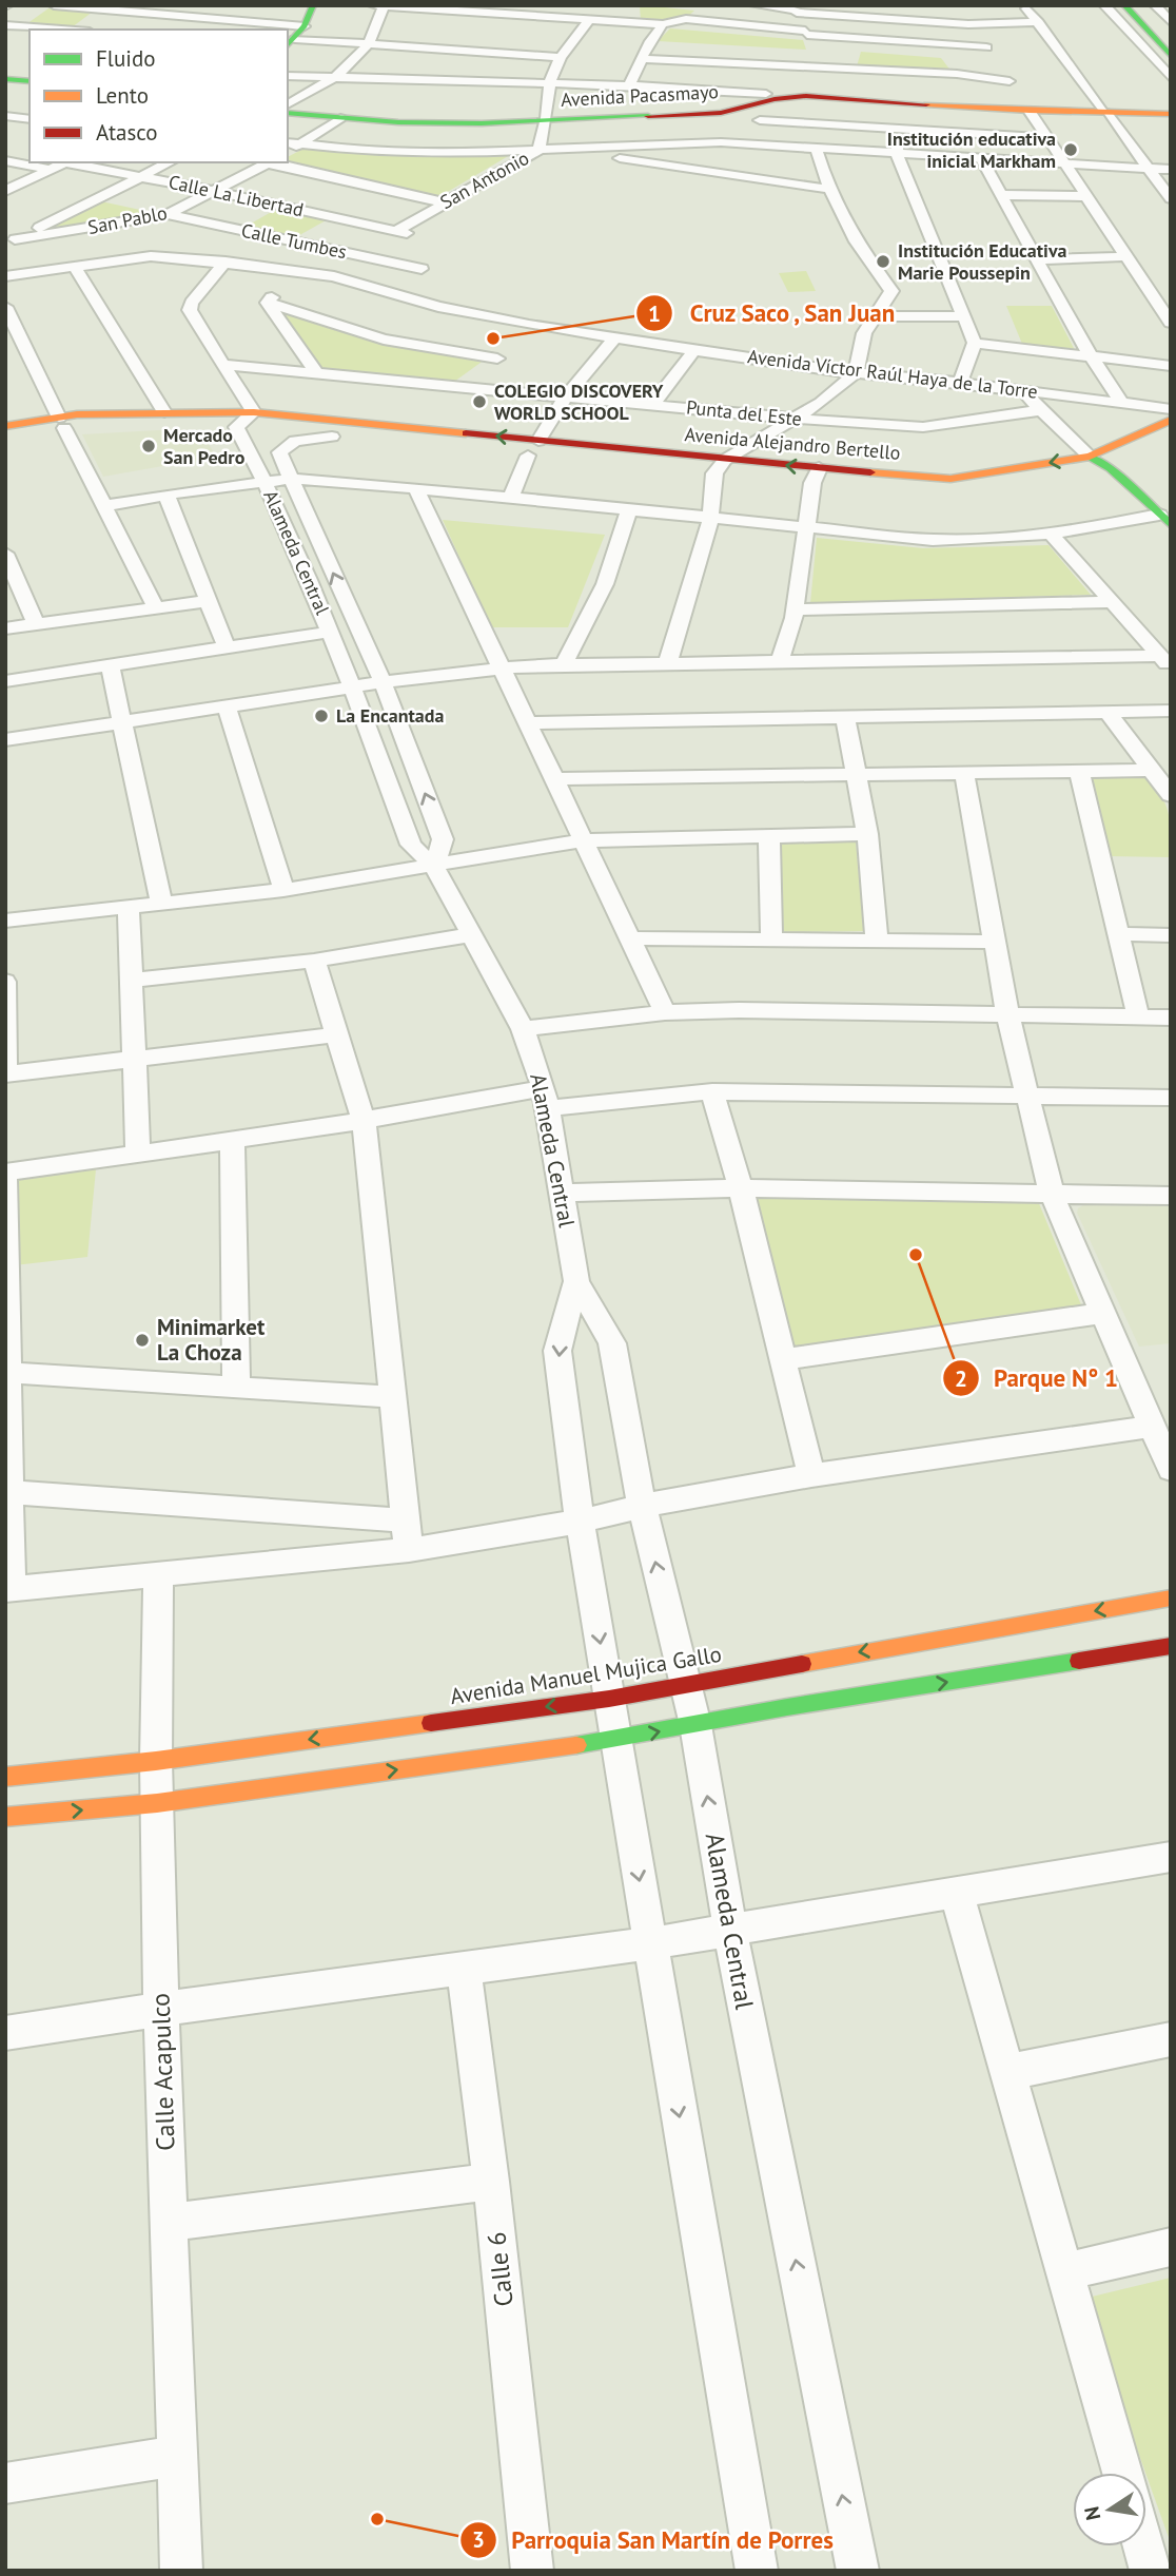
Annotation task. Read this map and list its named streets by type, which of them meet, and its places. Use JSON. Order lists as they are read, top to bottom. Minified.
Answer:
{"streets":{"main road":["Avenida Pacasmayo","Avenida Alejandro Bertello","Avenida Manuel Mujica Gallo"],"street":["San Antonio","Calle La Libertad","San Pablo","Calle Tumbes","Avenida Víctor Raúl Haya de la Torre","Punta del Este","Alameda Central","Calle Acapulco","Calle 6"]},"crossings":[["Avenida Pacasmayo","San Antonio"],["San Antonio","Calle La Libertad"],["San Antonio","Calle Tumbes"],["San Antonio","Avenida Víctor Raúl Haya de la Torre"],["Calle La Libertad","San Pablo"],["Calle La Libertad","Calle Tumbes"],["Calle La Libertad","Avenida Víctor Raúl Haya de la Torre"],["San Pablo","Calle Tumbes"],["Calle Tumbes","Avenida Víctor Raúl Haya de la Torre"],["Avenida Alejandro Bertello","Alameda Central"],["Alameda Central","Avenida Manuel Mujica Gallo"],["Avenida Manuel Mujica Gallo","Calle Acapulco"]],"places":["Institución educativa inicial Markham","Institución Educativa Marie Poussepin","Cruz Saco , San Juan","COLEGIO DISCOVERY WORLD SCHOOL","Mercado San Pedro","La Encantada","Parque N° 1","Minimarket La Choza","Parroquia San Martín de Porres"],"legend":["Fluido","Lento","Atasco"],"north":"left"}
